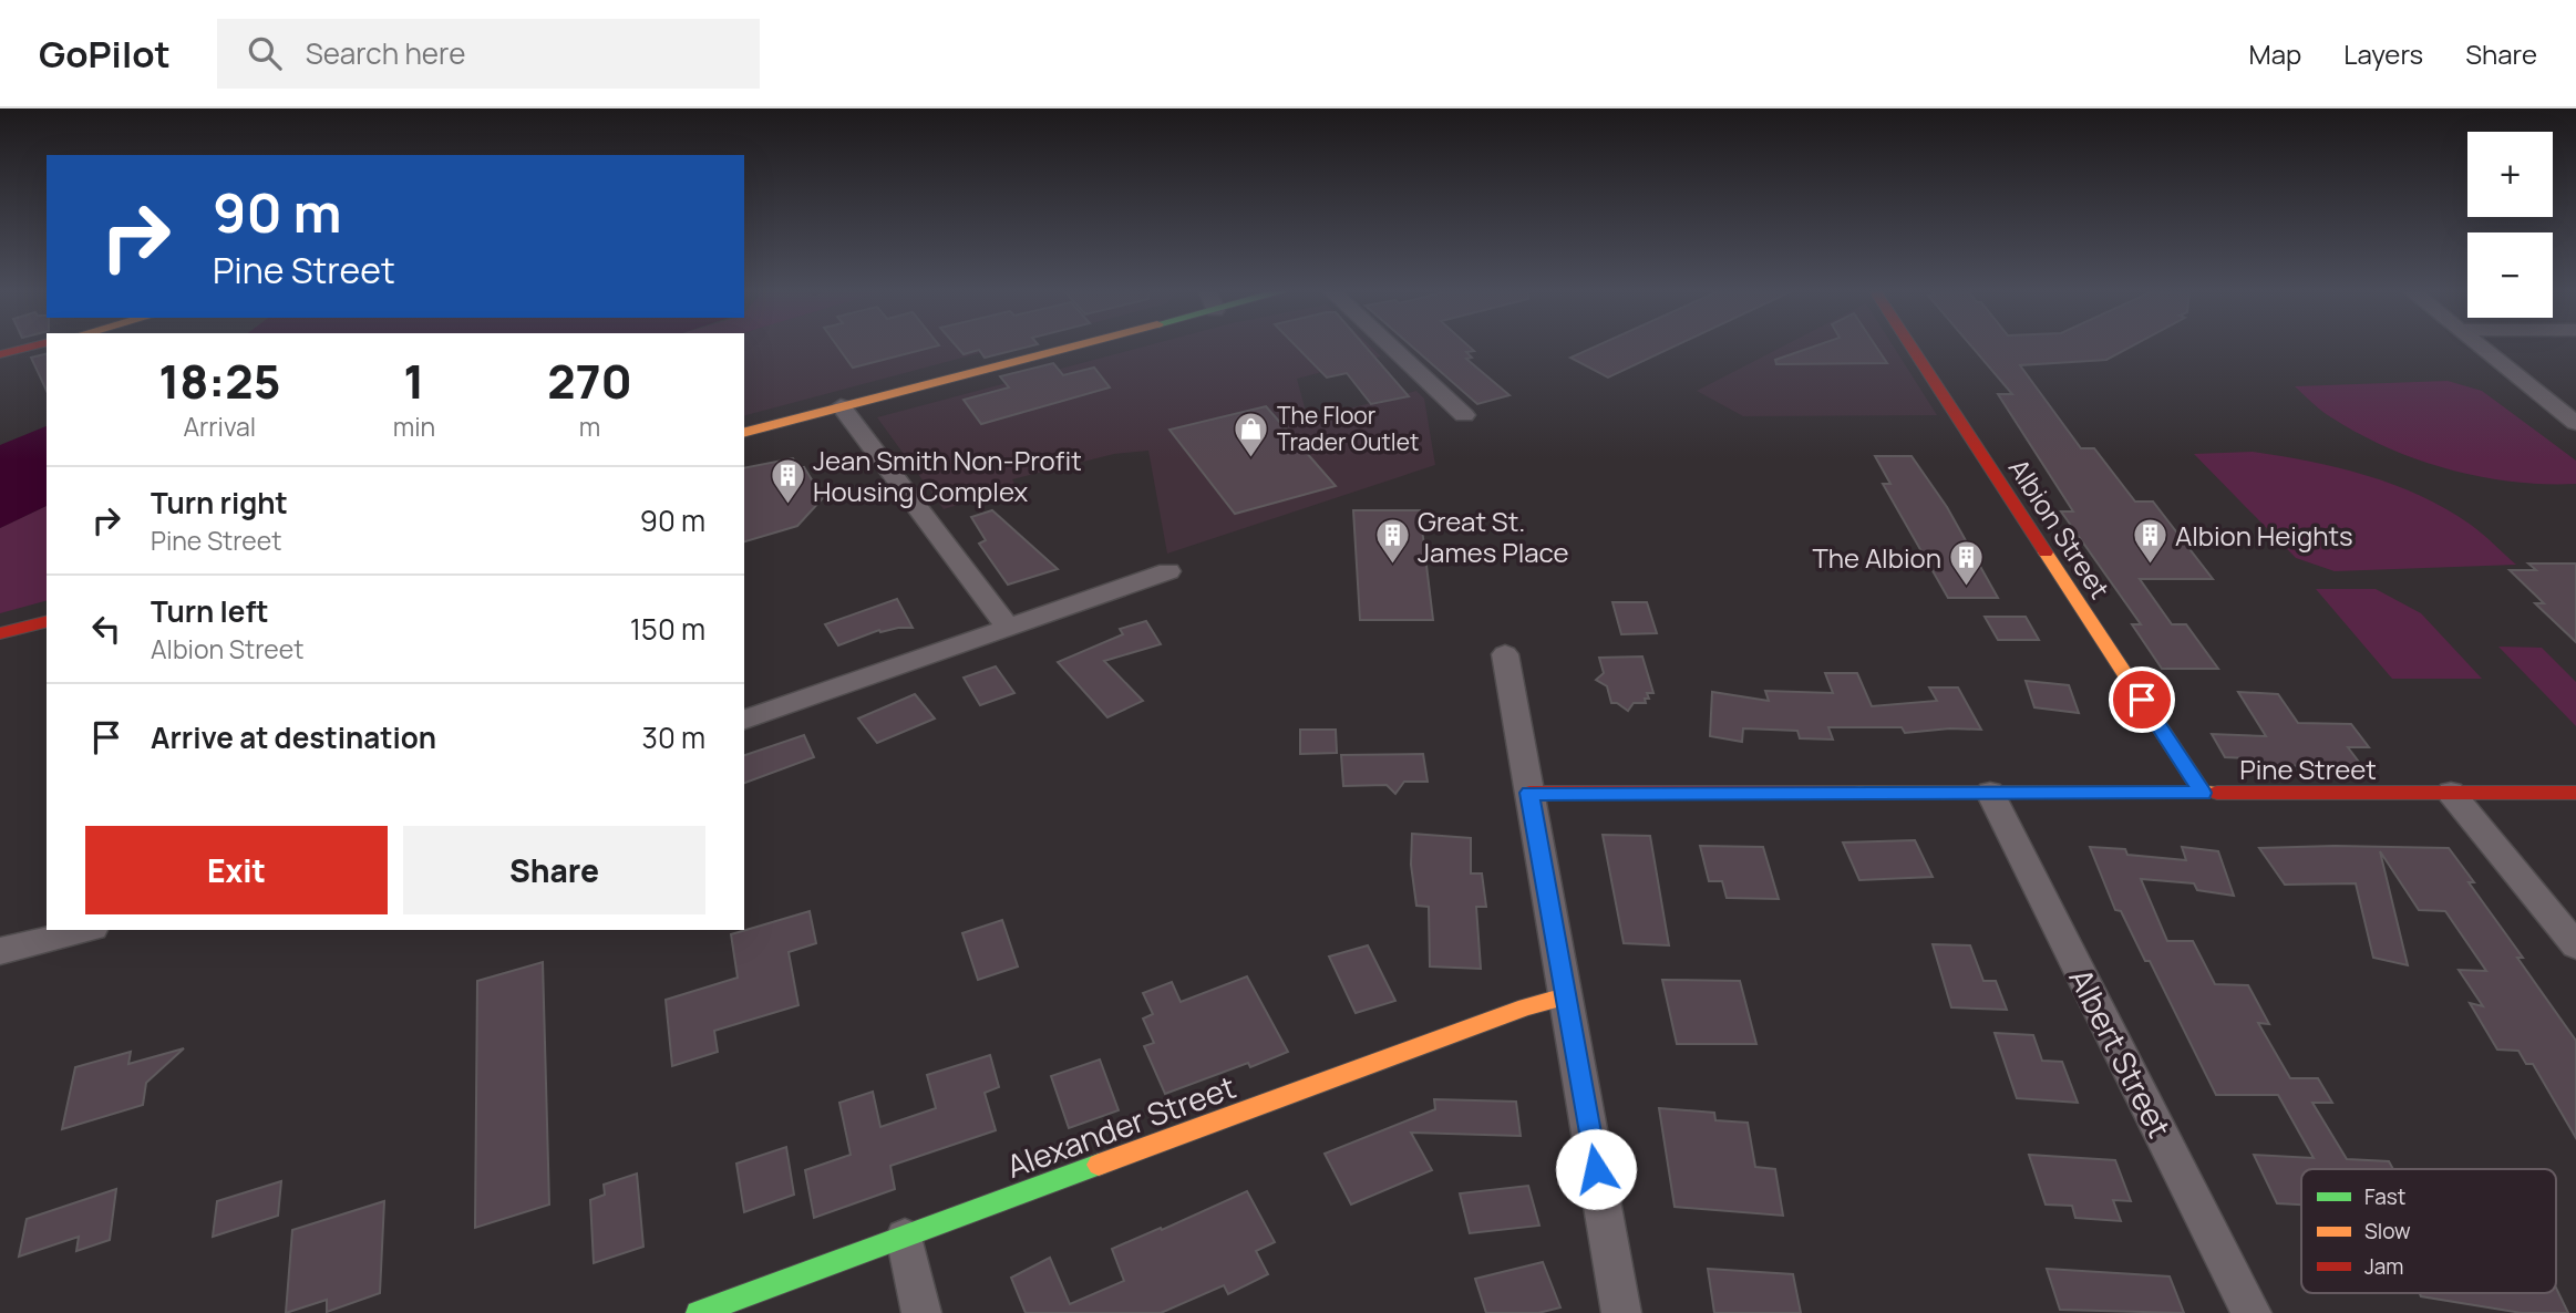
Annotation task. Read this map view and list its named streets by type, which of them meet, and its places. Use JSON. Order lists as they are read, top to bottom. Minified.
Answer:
{"streets":{"street":["Albion Street","Pine Street","Albert Street","Alexander Street"]},"crossings":[["Albion Street","Pine Street"],["Pine Street","Albert Street"]],"places":{"shop":["The Floor Trader Outlet"],"building":["Jean Smith Non-Profit Housing Complex","Albion Heights","Great St. James Place","The Albion"]},"legend":["Fast","Slow","Jam"],"page":{"header":"GoPilot","search":"Search here","nav":["Map","Layers","Share"],"map_buttons":["+","−"],"turn":["90 m","Pine Street"],"eta":["18:25","Arrival","1","min","270","m"],"list":[{"name":"Turn right","note":"Pine Street","value":"90 m"},{"name":"Turn left","note":"Albion Street","value":"150 m"},{"name":"Arrive at destination","value":"30 m"}],"buttons":["Exit","Share"]}}
